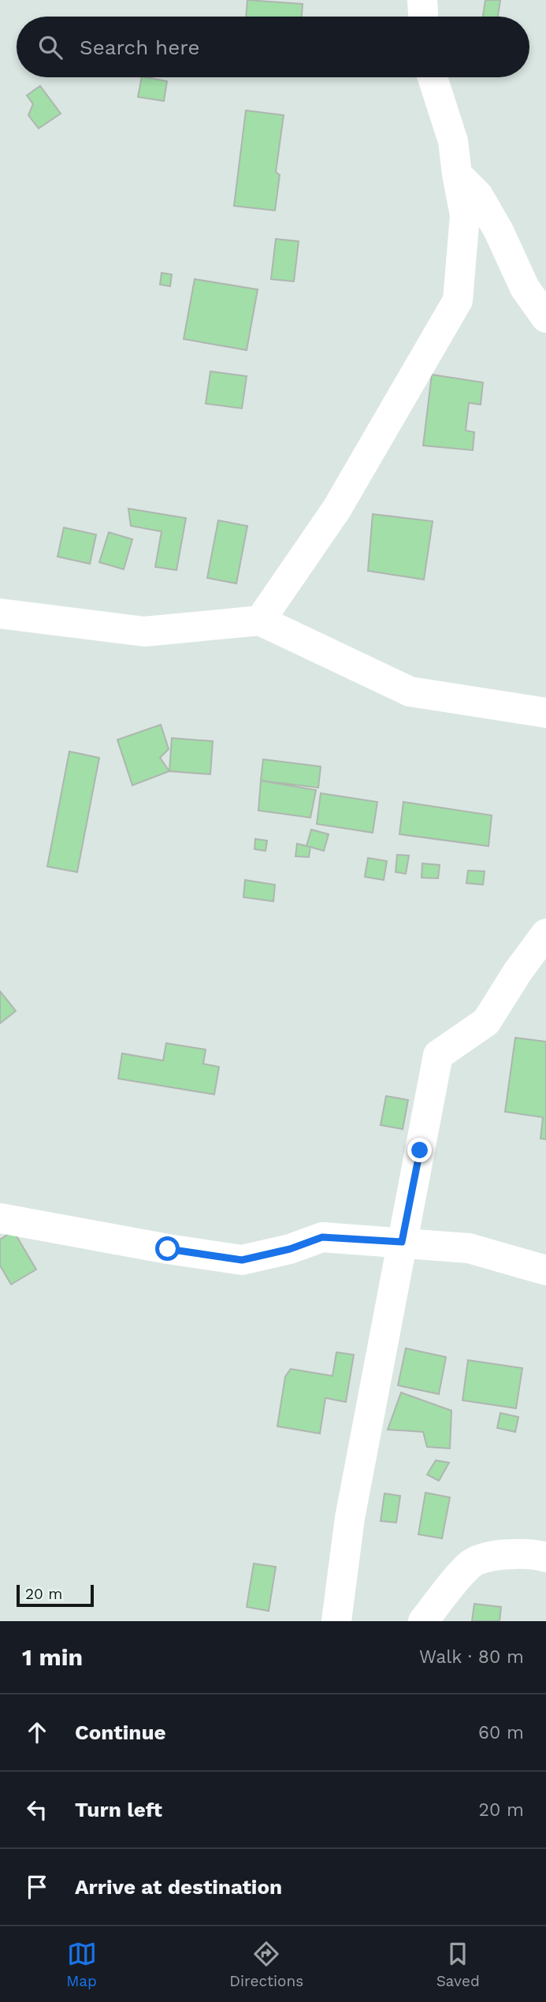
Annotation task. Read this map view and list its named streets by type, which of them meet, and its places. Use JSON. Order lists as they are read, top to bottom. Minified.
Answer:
{"scale_bar":"20 m","page":{"search":"Search here","scale":"20 m","heading":["1 min","Walk · 80 m"],"list":[["Continue","60 m"],["Turn left","20 m"],"Arrive at destination"],"nav":["Map","Directions","Saved"]}}
